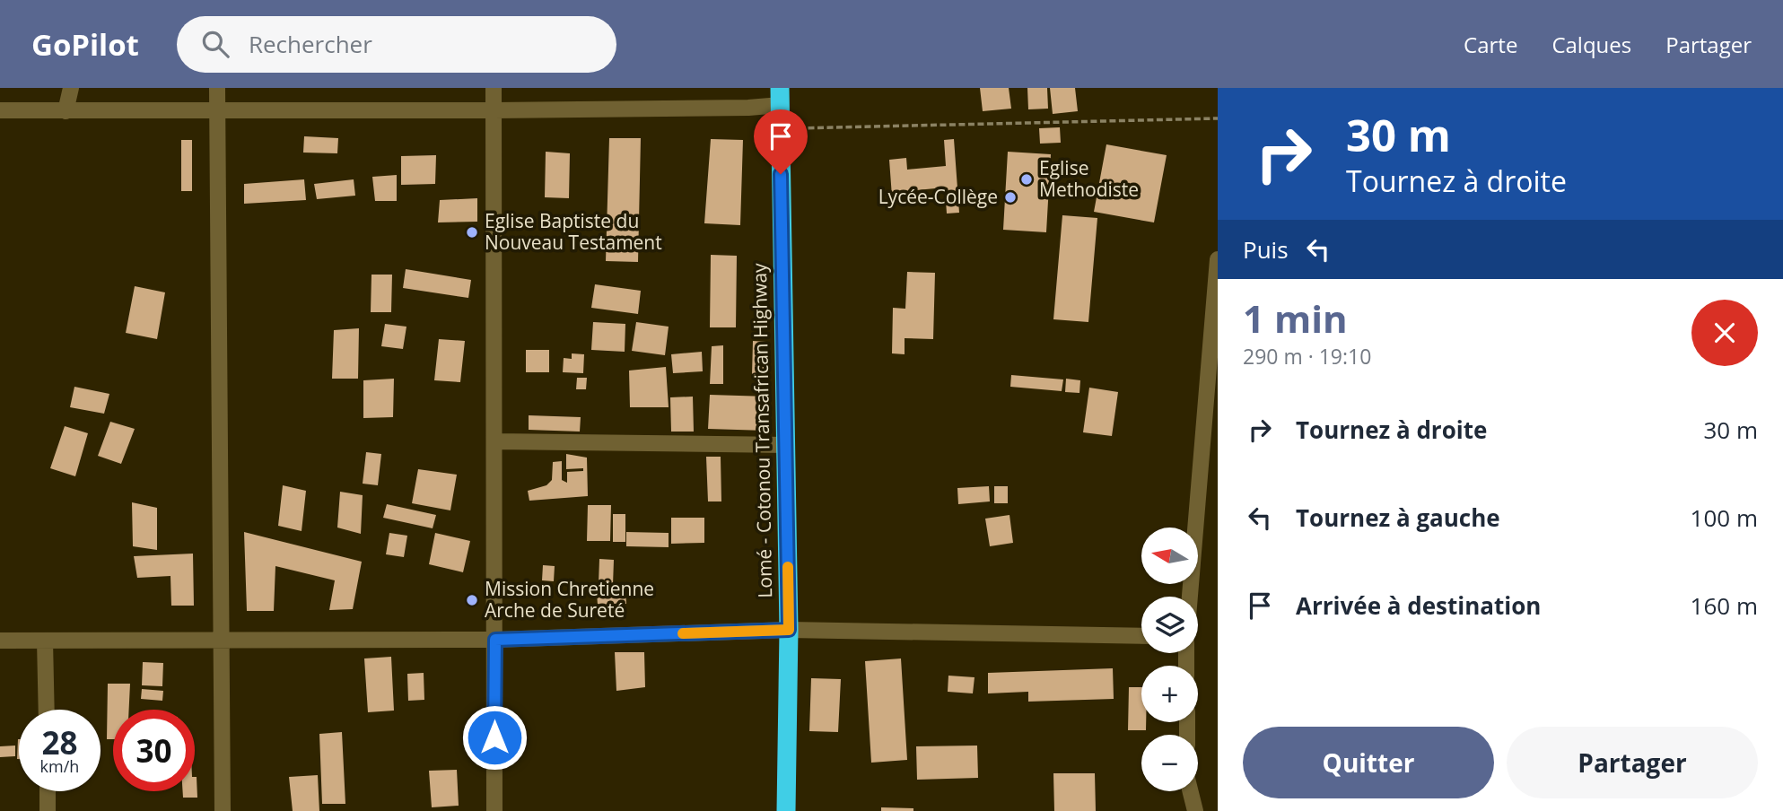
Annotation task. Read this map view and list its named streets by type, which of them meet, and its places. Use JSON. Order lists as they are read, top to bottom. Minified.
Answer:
{"streets":{"highway":["Lomé - Cotonou Transafrican Highway"]},"places":["Eglise Methodiste","Lycée-Collège","Eglise Baptiste du Nouveau Testament","Mission Chretienne Arche de Sureté"],"north":"left","page":{"header":"GoPilot","search":"Rechercher","nav":["Carte","Calques","Partager"],"turn":["30 m","Tournez à droite"],"then":"Puis","heading":["1 min","290 m · 19:10"],"list":[{"name":"Tournez à droite","value":"30 m"},{"name":"Tournez à gauche","value":"100 m"},{"name":"Arrivée à destination","value":"160 m"}],"map_buttons":["+","−"],"speed":"28 km/h","limit":"30","buttons":["Quitter","Partager"]}}
